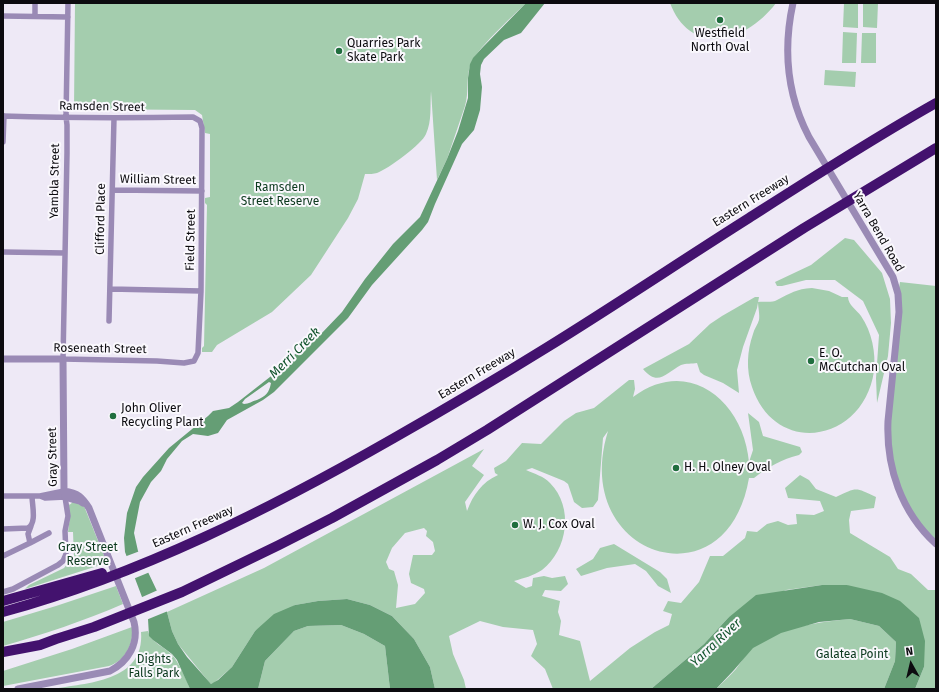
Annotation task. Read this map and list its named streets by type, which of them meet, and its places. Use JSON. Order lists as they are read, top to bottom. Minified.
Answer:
{"streets":{"highway":["Eastern Freeway"],"street":["Ramsden Street","William Street","Yambla Street","Clifford Place","Yarra Bend Road","Field Street","Roseneath Street","Gray Street"]},"crossings":[["Ramsden Street","Yambla Street"],["Ramsden Street","Clifford Place"],["Ramsden Street","Field Street"],["William Street","Clifford Place"],["William Street","Field Street"],["Yambla Street","Roseneath Street"],["Yambla Street","Gray Street"],["Field Street","Roseneath Street"],["Roseneath Street","Gray Street"]],"water":["Merri Creek","Yarra River"],"parks":["Ramsden Street Reserve","Gray Street Reserve","Galatea Point","Dights Falls Park"],"places":["Westfield North Oval","Quarries Park Skate Park","E. O. McCutchan Oval","John Oliver Recycling Plant","H. H. Olney Oval","W. J. Cox Oval"],"north":"top"}
